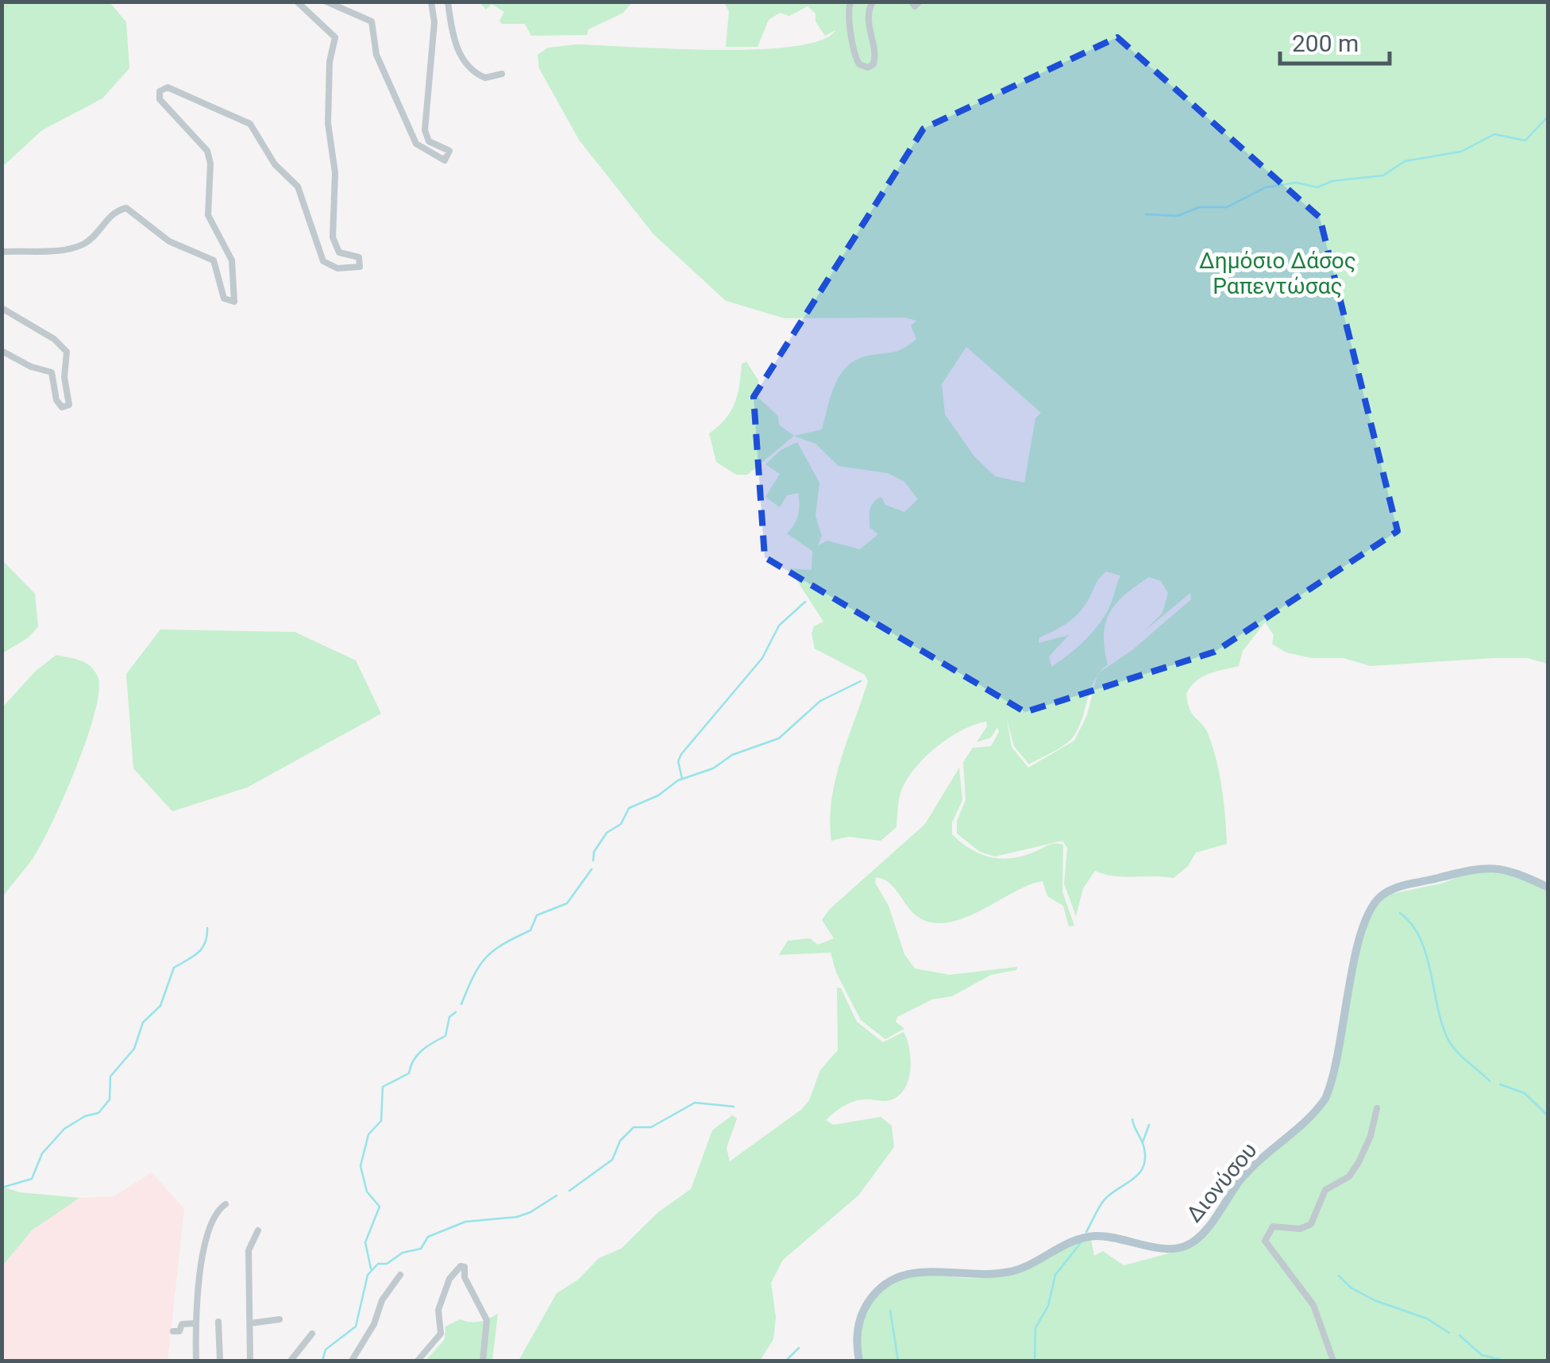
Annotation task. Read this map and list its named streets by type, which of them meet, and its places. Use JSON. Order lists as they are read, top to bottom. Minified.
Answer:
{"streets":{"main road":["Διονύσου"]},"parks":["Δημόσιο Δάσος Ραπεντώσας"],"scale_bar":"200 m"}
